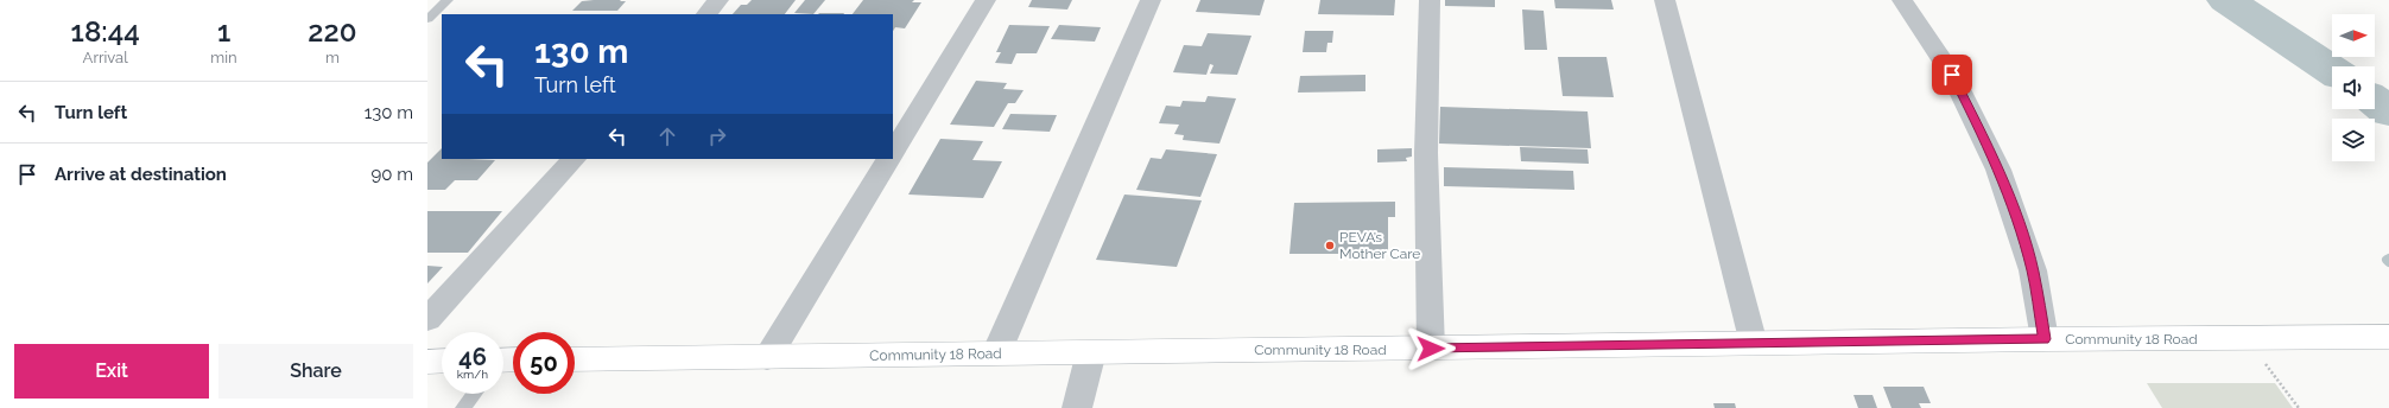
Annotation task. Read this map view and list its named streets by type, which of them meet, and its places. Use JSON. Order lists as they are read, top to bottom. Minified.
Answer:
{"streets":{"main road":["Community 18 Road"]},"places":["PEVA’s Mother Care"],"north":"right","page":{"eta":["18:44","Arrival","1","min","220","m"],"turn":["130 m","Turn left"],"list":[{"name":"Turn left","value":"130 m"},{"name":"Arrive at destination","value":"90 m"}],"speed":"46 km/h","limit":"50","buttons":["Exit","Share"]}}
